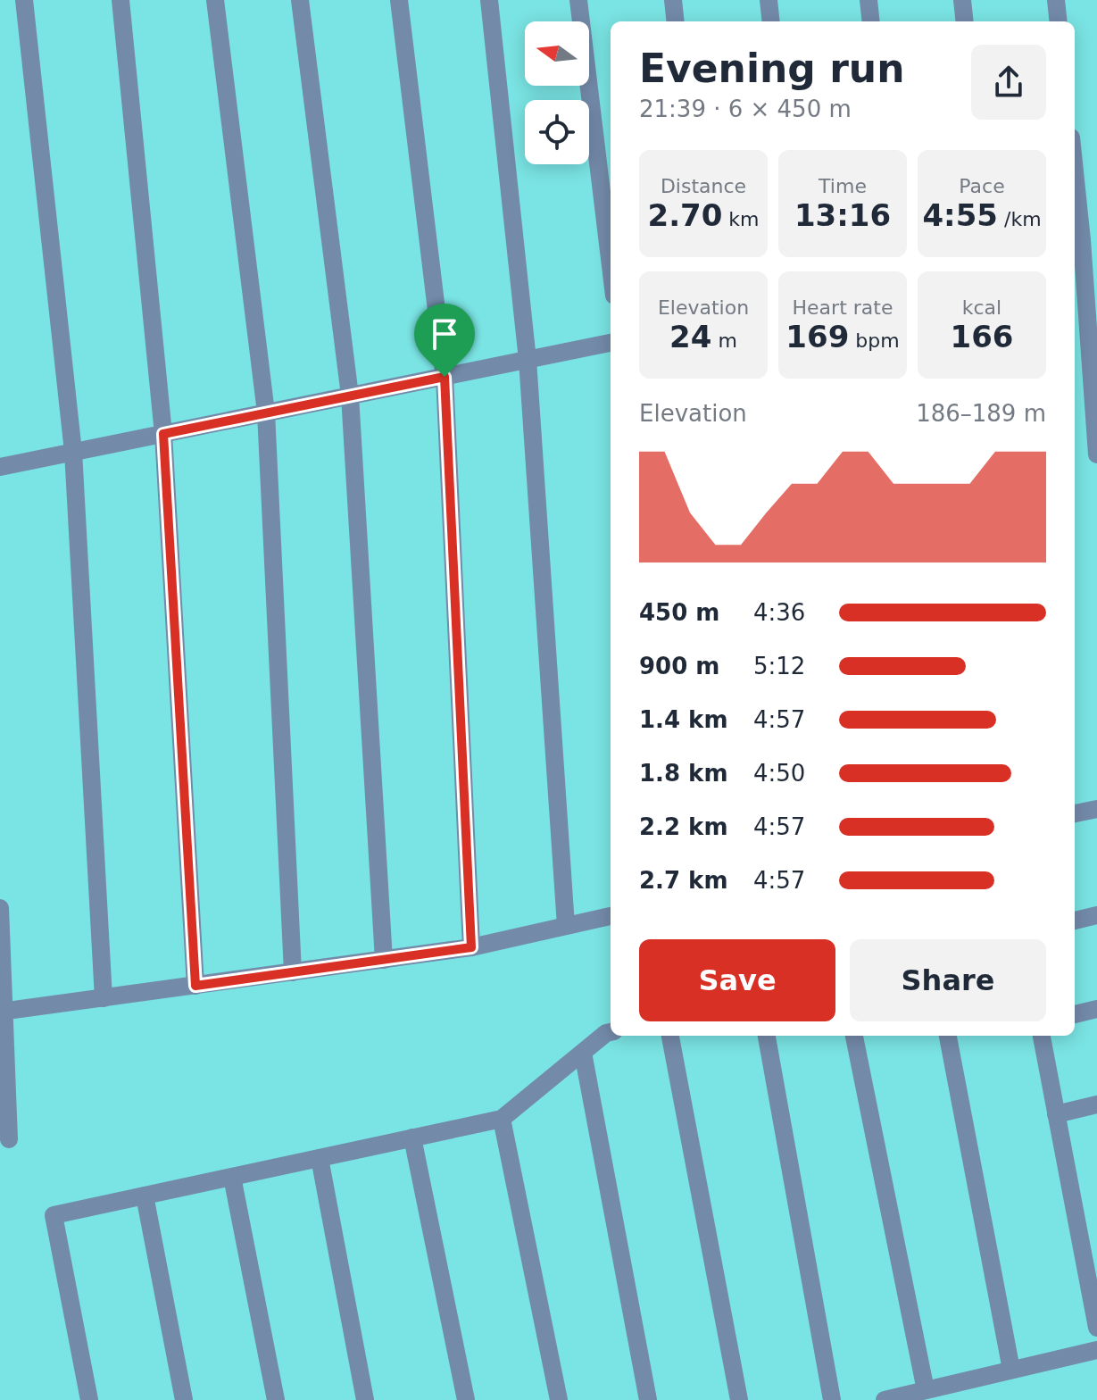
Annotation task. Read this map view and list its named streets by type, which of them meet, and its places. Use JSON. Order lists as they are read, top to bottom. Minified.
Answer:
{"north":"left","page":{"heading":["Evening run","21:39 · 6 × 450 m"],"stats":[["Distance","2.70 km"],["Time","13:16"],["Pace","4:55 /km"],["Elevation","24 m"],["Heart rate","169 bpm"],["kcal","166"]],"chart":["Elevation","186–189 m"],"list":[{"name":"450 m","note":"4:36"},{"name":"900 m","note":"5:12"},{"name":"1.4 km","note":"4:57"},{"name":"1.8 km","note":"4:50"},{"name":"2.2 km","note":"4:57"},{"name":"2.7 km","note":"4:57"}],"buttons":["Save","Share"]}}
